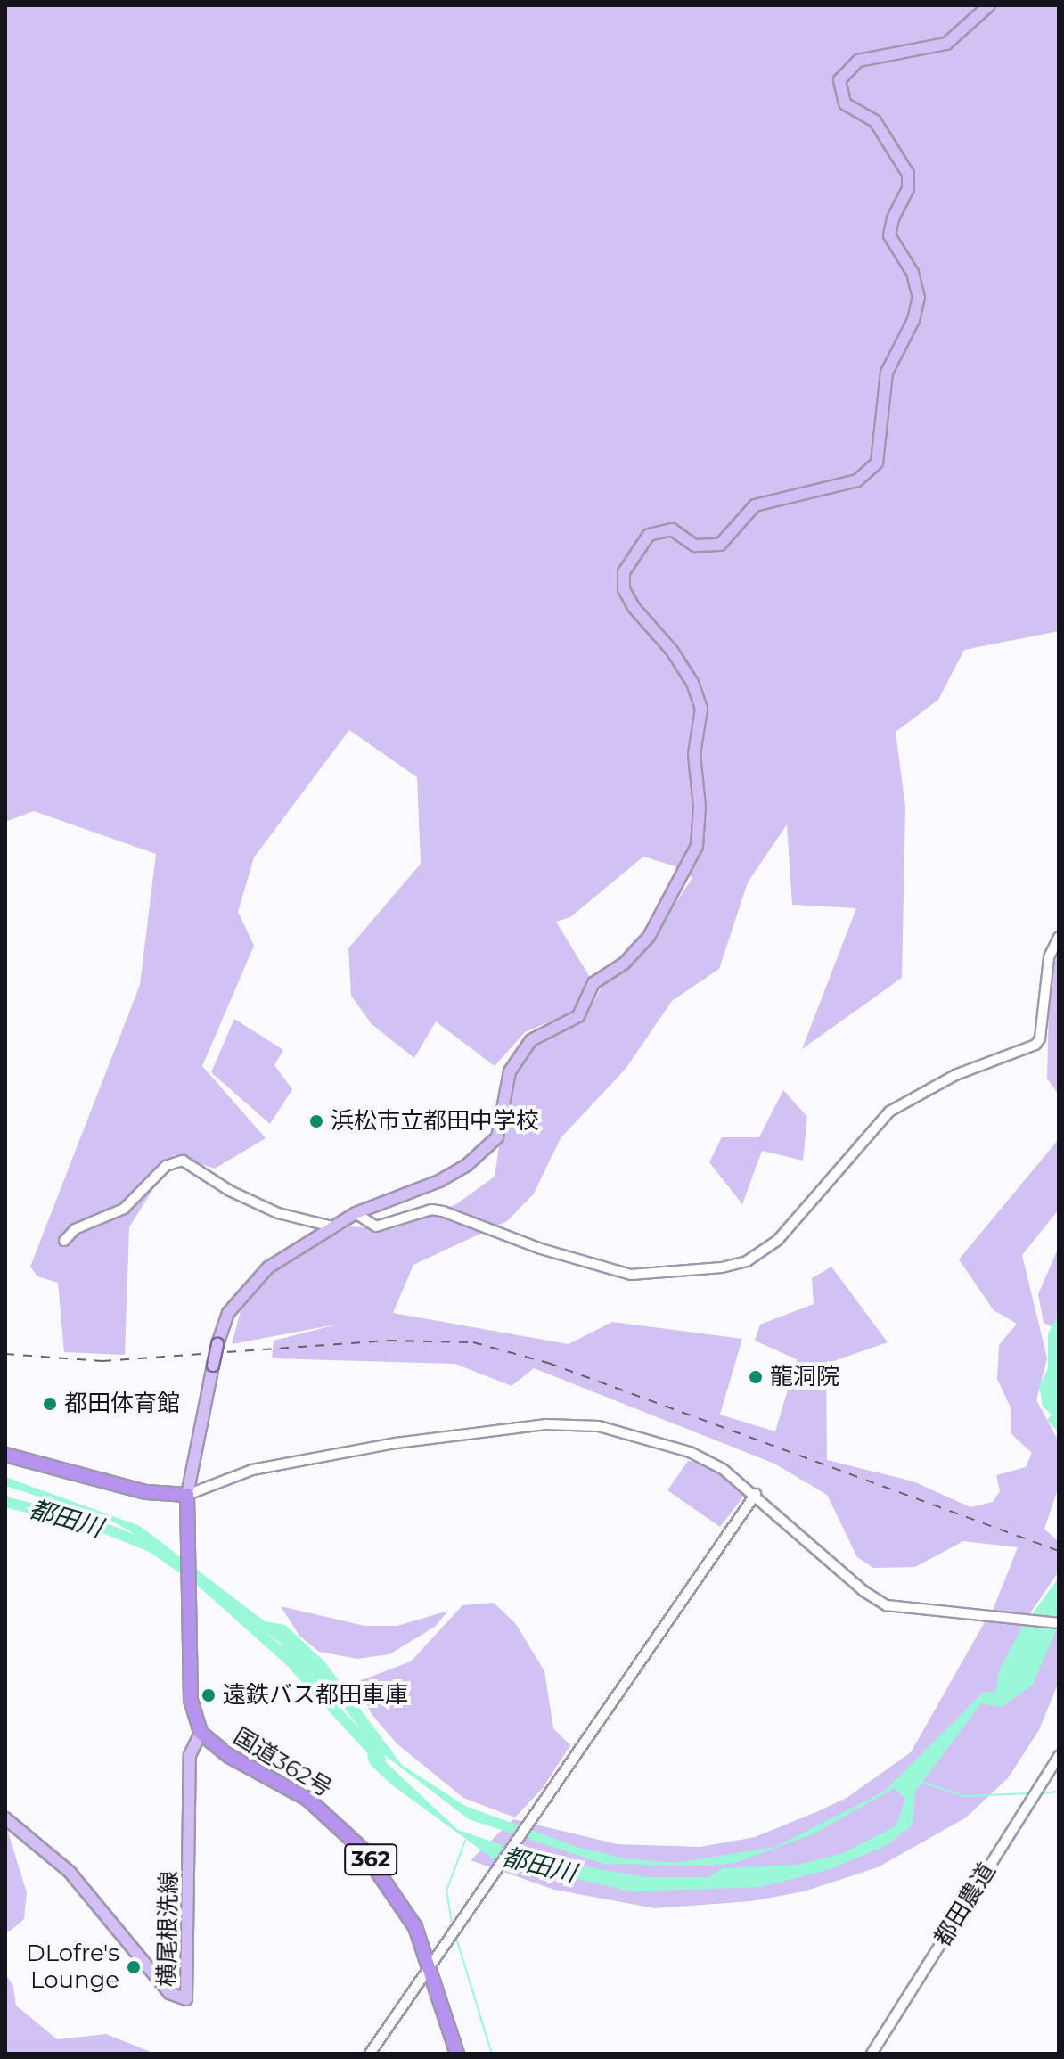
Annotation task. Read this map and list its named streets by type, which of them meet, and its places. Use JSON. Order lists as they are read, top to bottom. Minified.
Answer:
{"streets":{"highway":["国道362号","362"],"main road":["横尾根洗線"],"street":["都田農道"]},"crossings":[["国道362号","横尾根洗線"]],"water":["都田川"],"places":["浜松市立都田中学校","龍洞院","都田体育館","遠鉄バス都田車庫","DLofre's Lounge"]}
